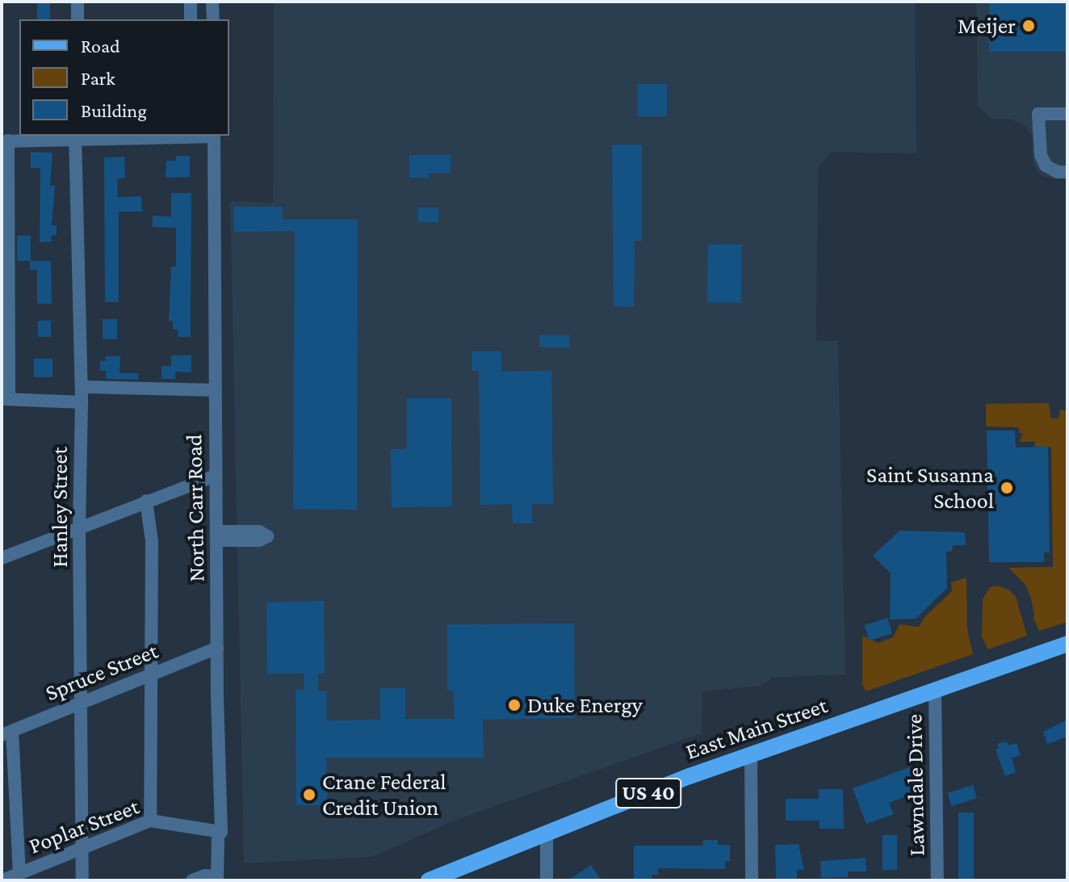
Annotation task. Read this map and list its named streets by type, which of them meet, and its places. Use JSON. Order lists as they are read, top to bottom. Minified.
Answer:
{"streets":{"main road":["East Main Street","US 40"],"street":["Hanley Street","North Carr Road","Spruce Street","Lawndale Drive","Poplar Street"]},"crossings":[["Hanley Street","Spruce Street"],["Hanley Street","Poplar Street"],["North Carr Road","Spruce Street"],["North Carr Road","Poplar Street"],["East Main Street","Lawndale Drive"]],"places":["Meijer","Saint Susanna School","Duke Energy","Crane Federal Credit Union"],"legend":["Road","Park","Building"]}
